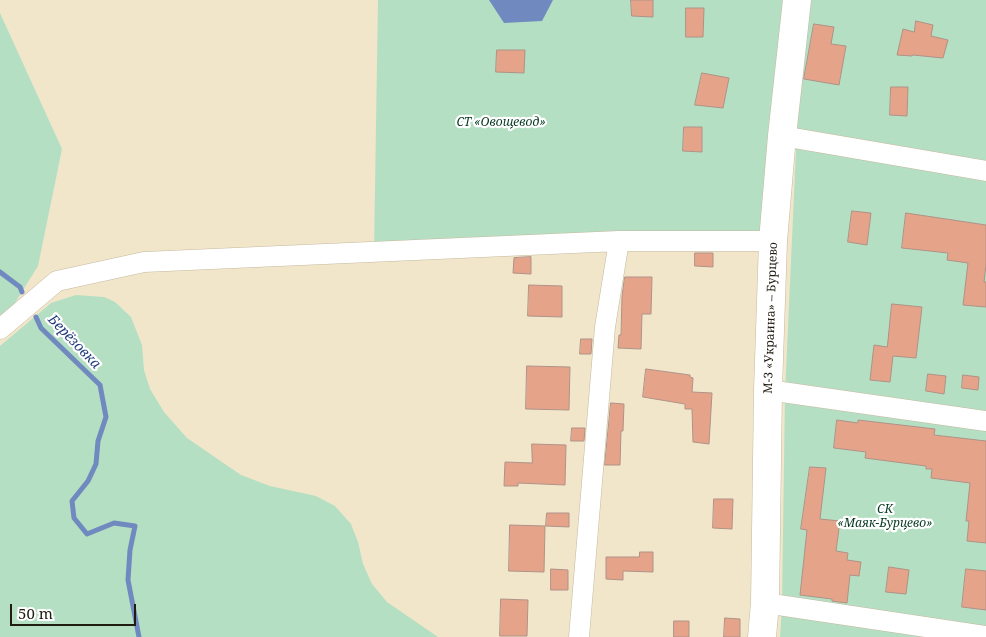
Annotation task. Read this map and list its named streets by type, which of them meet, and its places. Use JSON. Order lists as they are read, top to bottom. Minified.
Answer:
{"streets":{"street":["М-3 «Украина» – Бурцево"]},"water":["Берёзовка"],"parks":["СТ «Овощевод»","СК «Маяк-Бурцево»"],"scale_bar":"50 m"}
